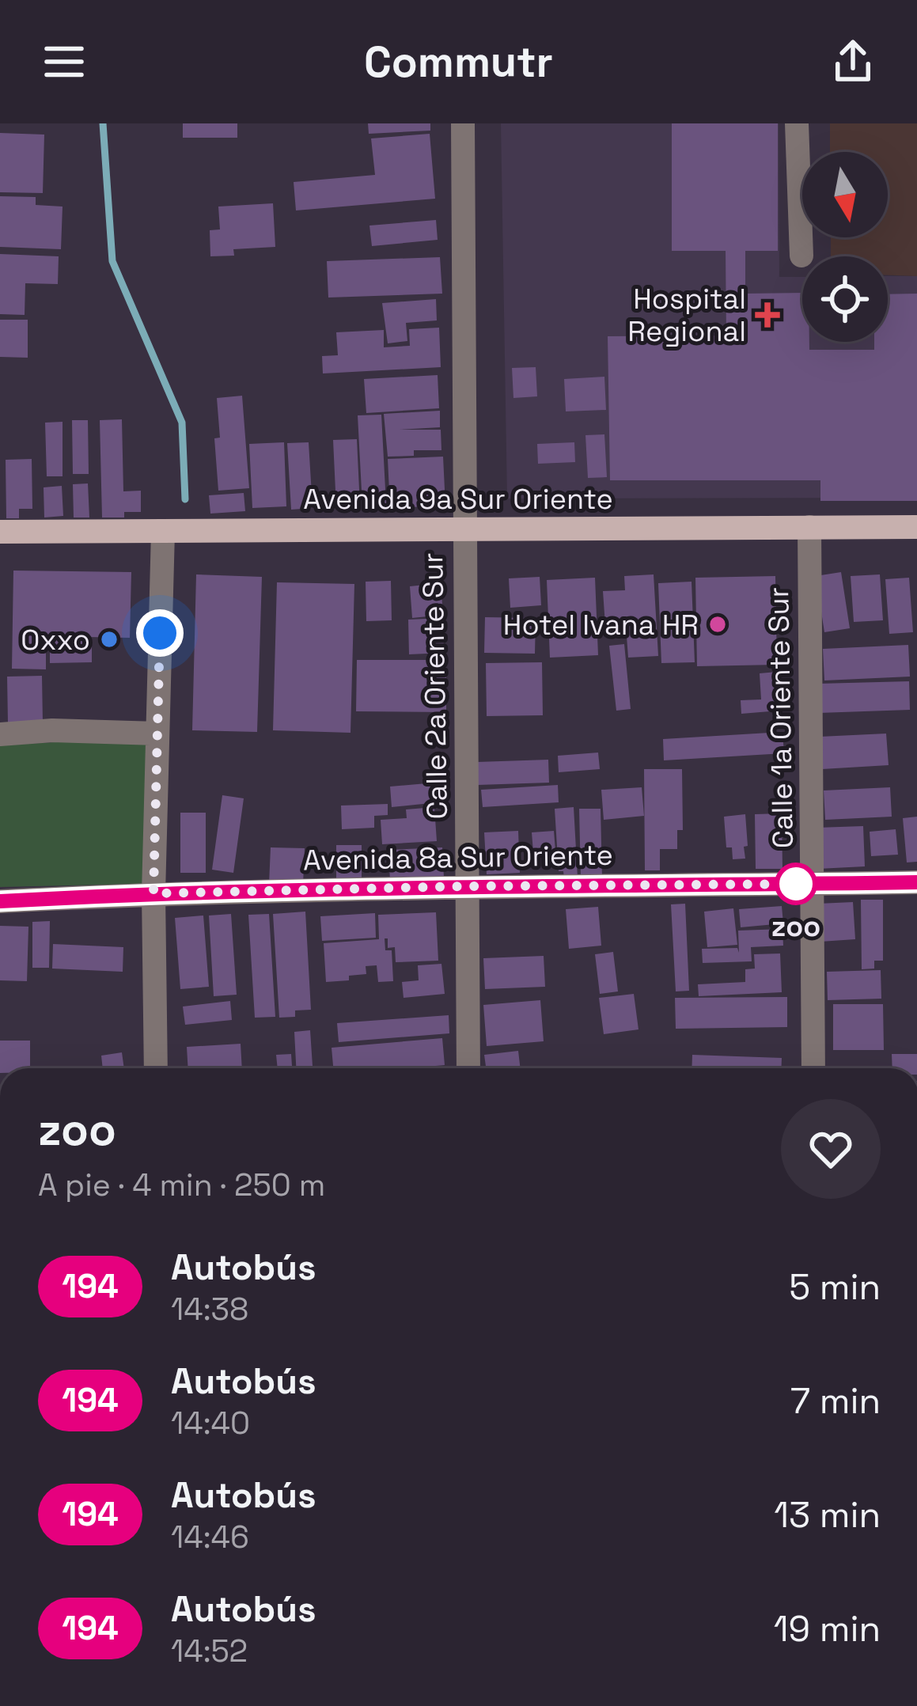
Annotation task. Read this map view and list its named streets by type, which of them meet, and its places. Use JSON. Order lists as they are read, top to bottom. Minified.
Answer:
{"streets":{"main road":["Avenida 9a Sur Oriente"],"street":["Calle 2a Oriente Sur","Calle 1a Oriente Sur","Avenida 8a Sur Oriente"]},"crossings":[["Avenida 9a Sur Oriente","Calle 2a Oriente Sur"],["Avenida 9a Sur Oriente","Calle 1a Oriente Sur"],["Calle 2a Oriente Sur","Avenida 8a Sur Oriente"],["Calle 1a Oriente Sur","Avenida 8a Sur Oriente"]],"places":{"health":["Hospital Regional"],"other":["Hotel Ivana HR","Oxxo","zoo"]},"lines":["bus line 194"],"north":"bottom","page":{"header":"Commutr","heading":["zoo","A pie · 4 min · 250 m"],"list":[{"mark":"194","name":"Autobús","note":"14:38","value":"5 min"},{"mark":"194","name":"Autobús","note":"14:40","value":"7 min"},{"mark":"194","name":"Autobús","note":"14:46","value":"13 min"},{"mark":"194","name":"Autobús","note":"14:52","value":"19 min"}]}}
